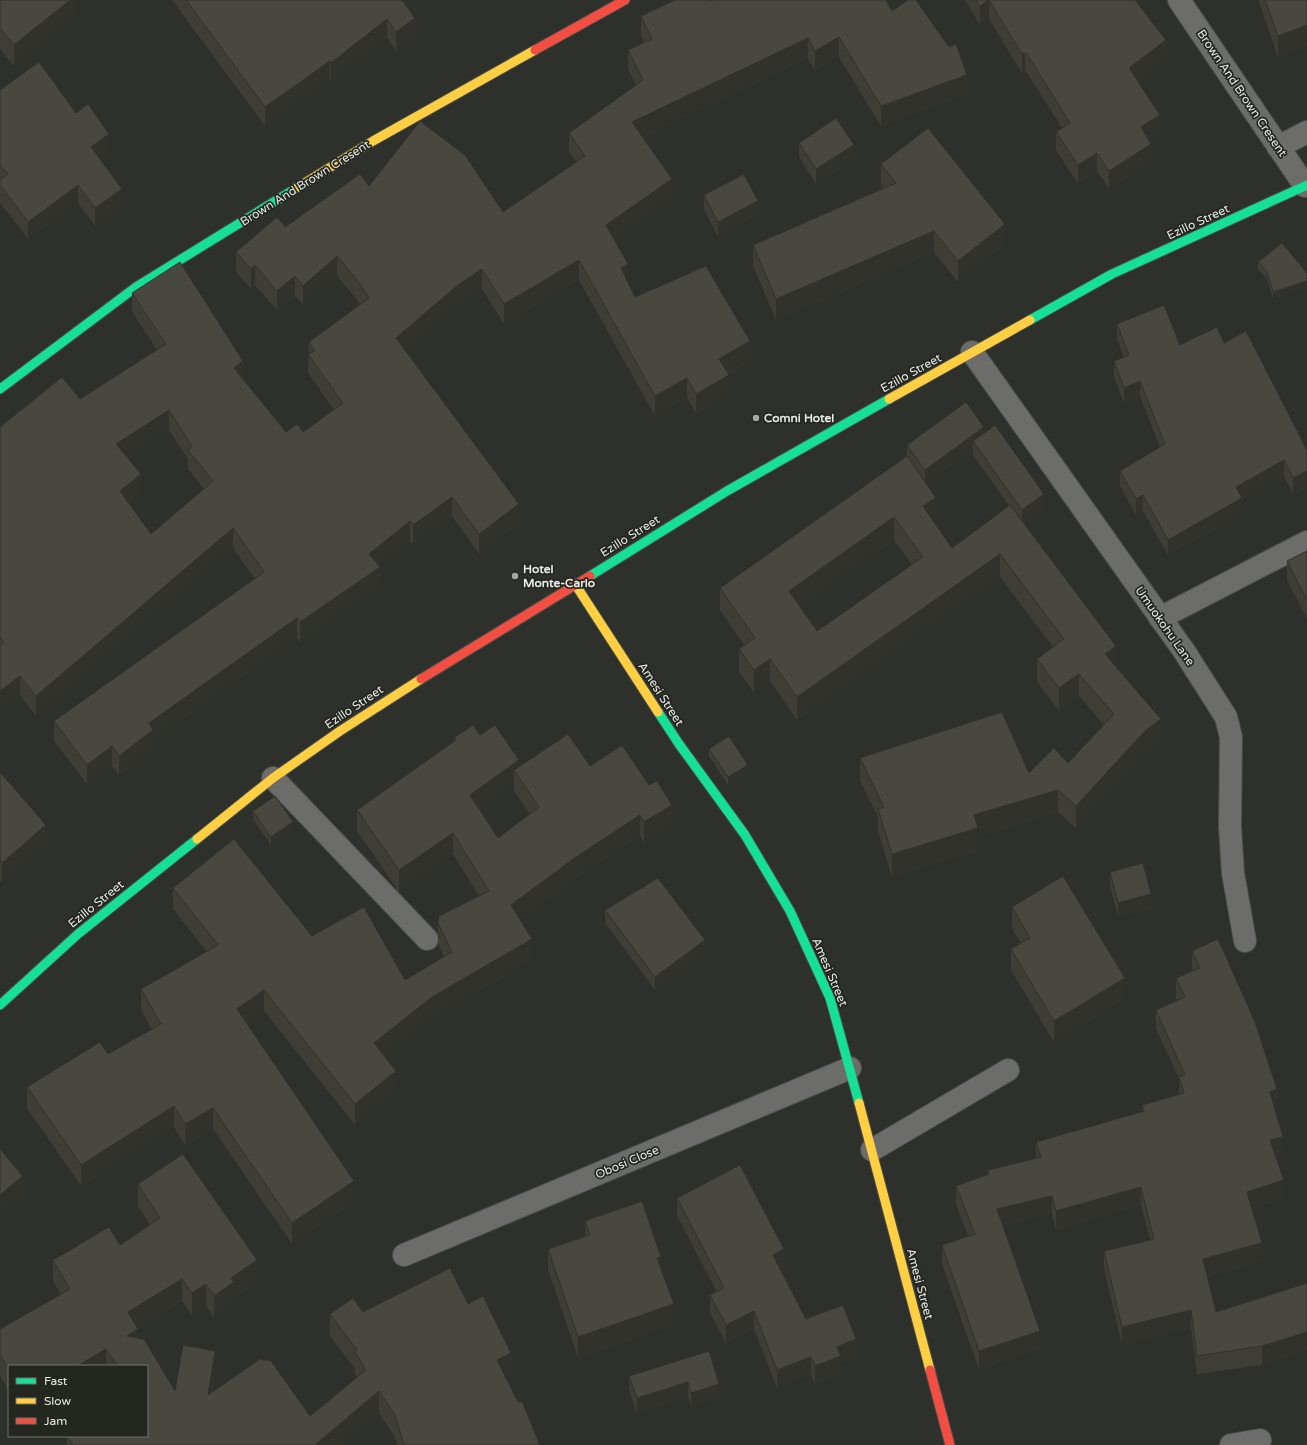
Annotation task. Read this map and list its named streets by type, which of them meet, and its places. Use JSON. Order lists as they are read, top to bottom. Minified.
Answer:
{"streets":{"street":["Brown And Brown Cresent","Ezillo Street","Umuokohu Lane","Amesi Street","Obosi Close"]},"crossings":[["Brown And Brown Cresent","Ezillo Street"],["Ezillo Street","Umuokohu Lane"],["Ezillo Street","Amesi Street"],["Amesi Street","Obosi Close"]],"places":["Comni Hotel","Hotel Monte-Carlo"],"legend":["Fast","Slow","Jam"]}
